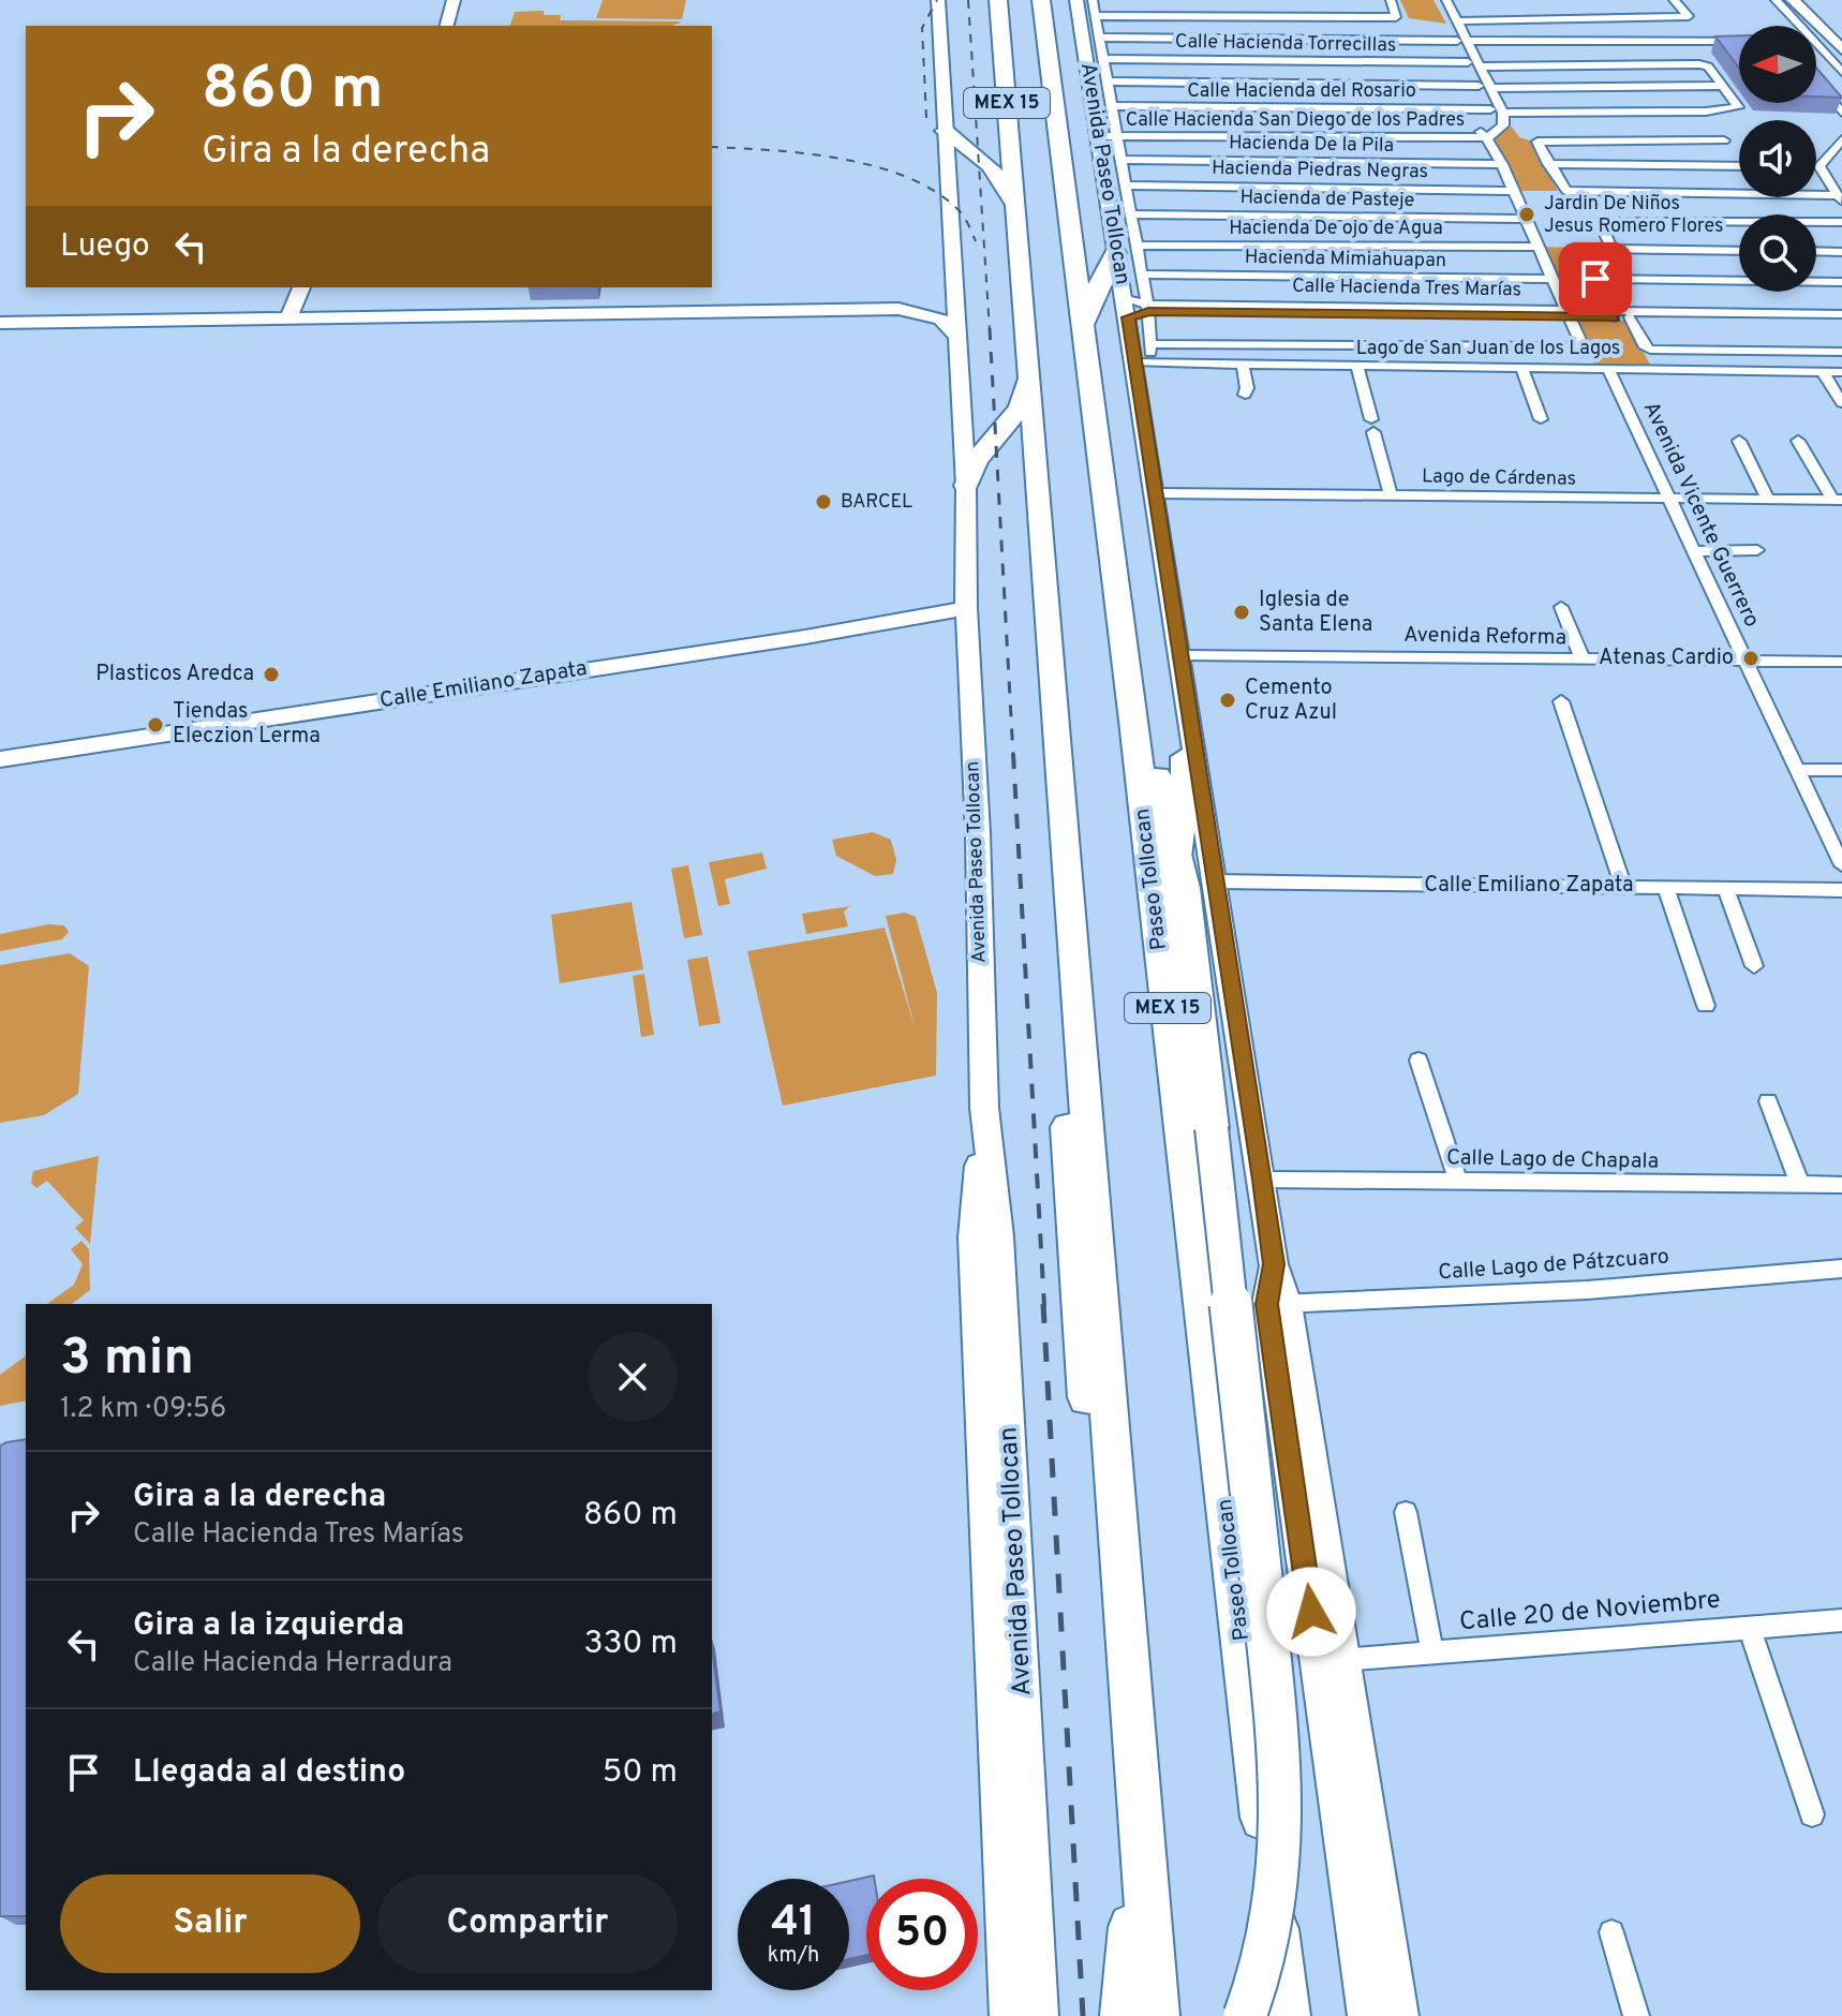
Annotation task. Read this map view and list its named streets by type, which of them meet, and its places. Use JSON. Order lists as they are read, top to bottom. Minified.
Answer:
{"streets":{"highway":["MEX 15","Paseo Tollocan"],"main road":["Avenida Paseo Tollocan","Calle Emiliano Zapata"],"street":["Calle Hacienda Torrecillas","Calle Hacienda del Rosario","Calle Hacienda San Diego de los Padres","Hacienda De la Pila","Hacienda Piedras Negras","Hacienda de Pasteje","Hacienda De ojo de Agua","Hacienda Mimiahuapan","Calle Hacienda Tres Marías","Lago de San Juan de los Lagos","Lago de Cárdenas","Avenida Vicente Guerrero","Avenida Reforma","Calle Lago de Chapala","Calle Lago de Pátzcuaro","Calle 20 de Noviembre"]},"crossings":[["Calle Hacienda Torrecillas","Calle Hacienda San Diego de los Padres"],["Calle Hacienda del Rosario","Calle Hacienda San Diego de los Padres"],["Calle Hacienda San Diego de los Padres","Avenida Paseo Tollocan"],["Avenida Paseo Tollocan","Calle Hacienda Tres Marías"],["Avenida Paseo Tollocan","Lago de San Juan de los Lagos"],["Avenida Paseo Tollocan","Lago de Cárdenas"],["Avenida Paseo Tollocan","Avenida Reforma"],["Avenida Paseo Tollocan","Calle Emiliano Zapata"],["Lago de San Juan de los Lagos","Avenida Vicente Guerrero"],["Lago de Cárdenas","Avenida Vicente Guerrero"],["Avenida Vicente Guerrero","Avenida Reforma"]],"places":["Jardin De Niños Jesus Romero Flores","BARCEL","Iglesia de Santa Elena","Atenas Cardio","Plasticos Aredca","Cemento Cruz Azul","Tiendas Eleczion Lerma"],"north":"left","page":{"turn":["860 m","Gira a la derecha"],"then":"Luego","heading":["3 min","1.2 km · 09:56"],"list":[{"name":"Gira a la derecha","note":"Calle Hacienda Tres Marías","value":"860 m"},{"name":"Gira a la izquierda","note":"Calle Hacienda Herradura","value":"330 m"},{"name":"Llegada al destino","value":"50 m"}],"buttons":["Salir","Compartir"],"speed":"41 km/h","limit":"50"}}
